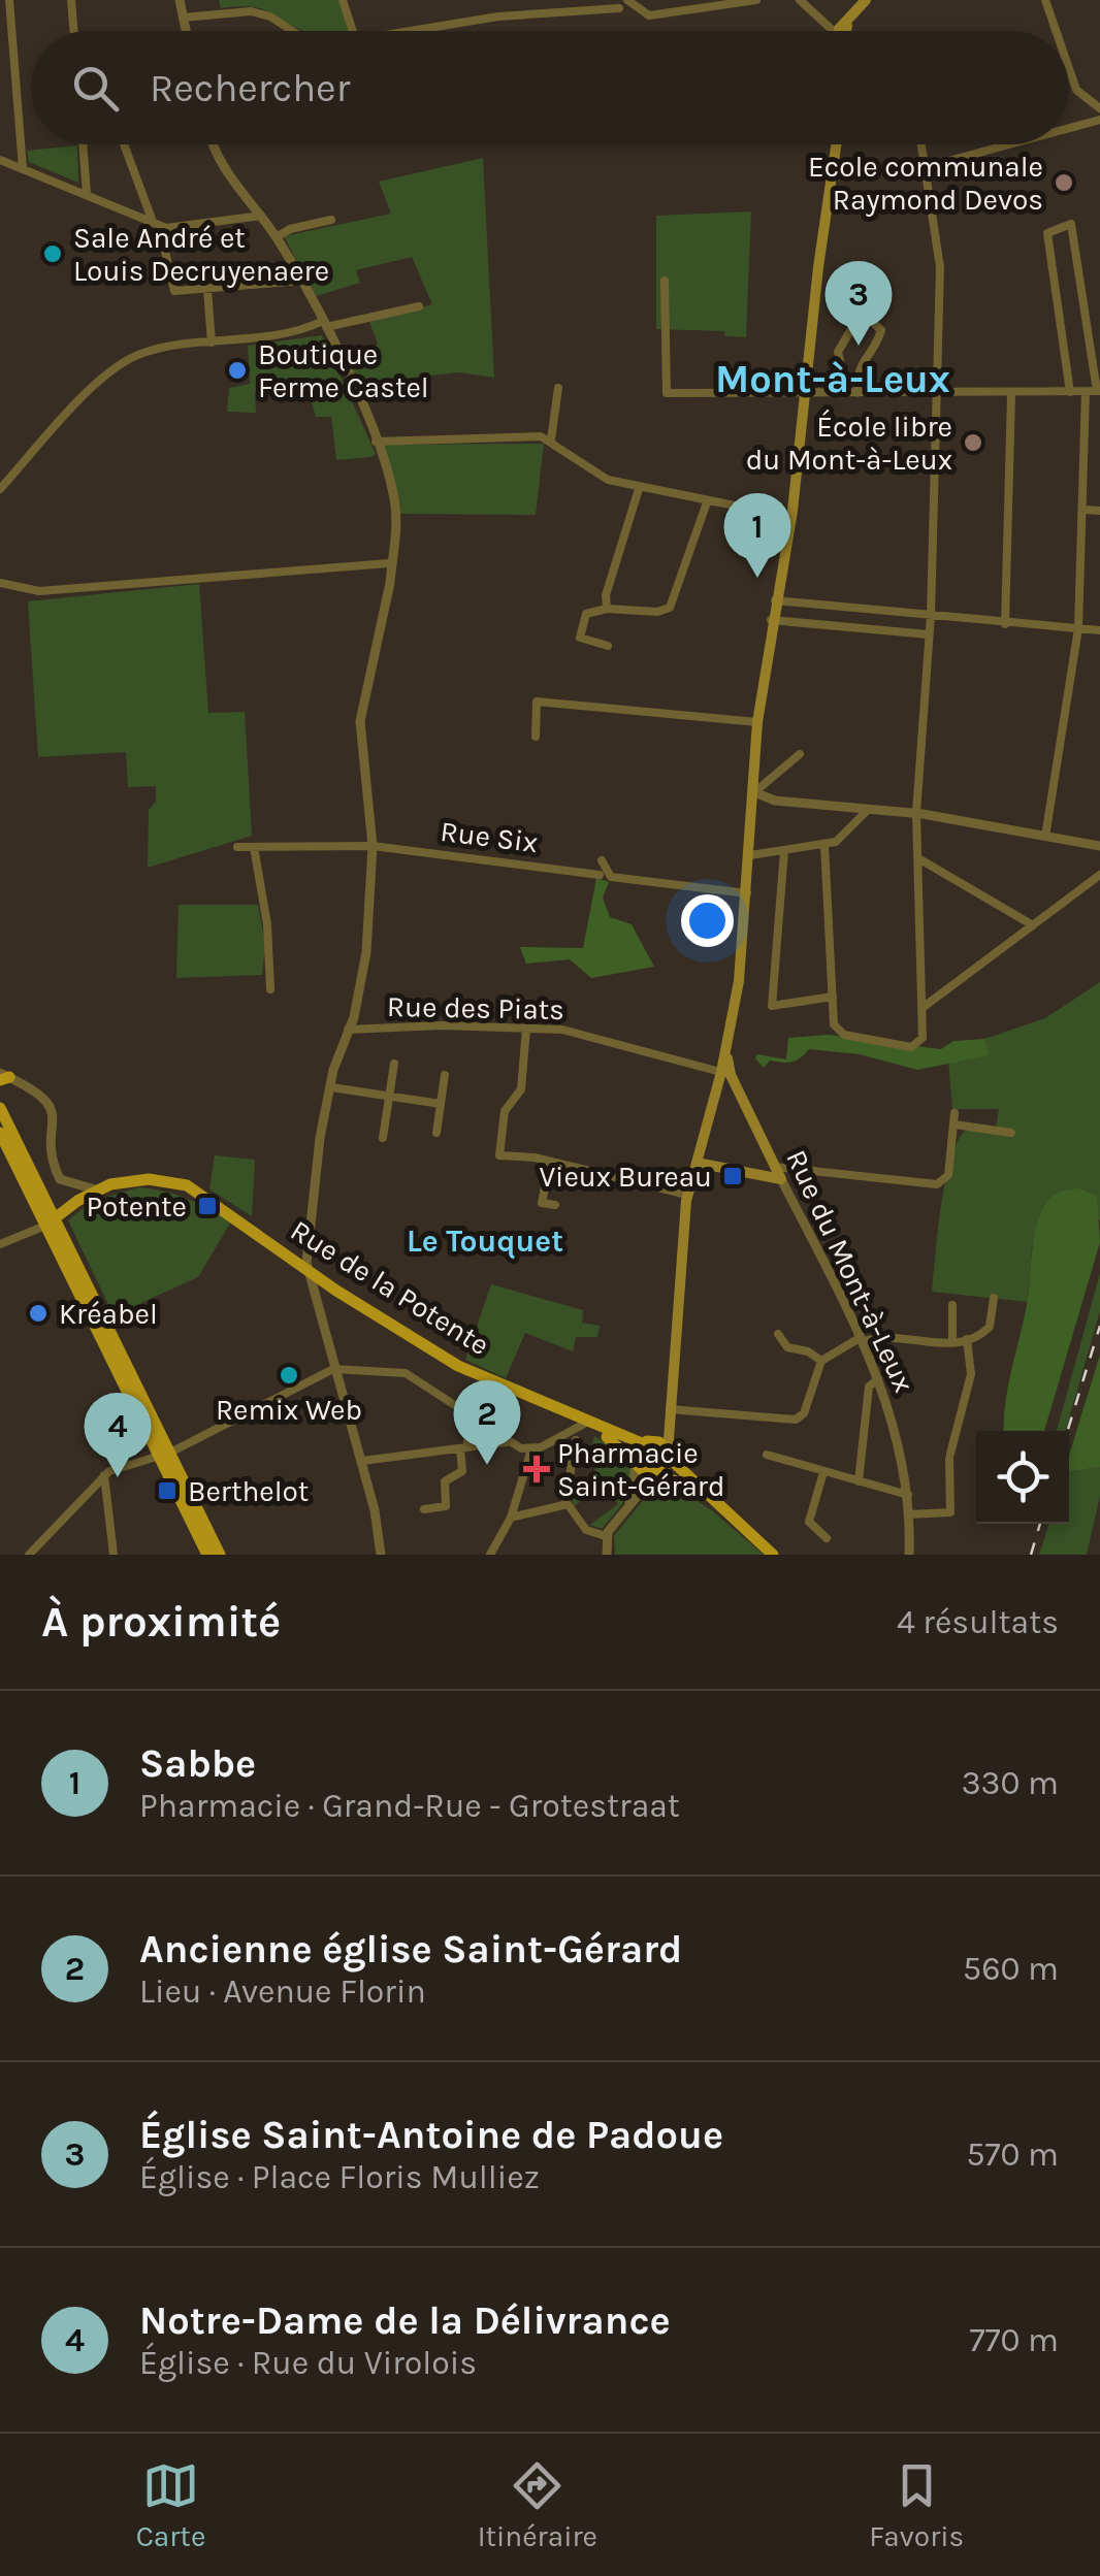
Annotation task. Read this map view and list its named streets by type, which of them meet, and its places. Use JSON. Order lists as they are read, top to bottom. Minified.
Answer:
{"streets":{"main road":["Rue du Mont-à-Leux","Rue de la Potente"],"street":["Rue Six","Rue des Piats"]},"crossings":[["Rue des Piats","Rue du Mont-à-Leux"]],"districts":["Mont-à-Leux","Le Touquet"],"places":{"other":["Ecole communale Raymond Devos","Sale André et Louis Decruyenaere","Boutique Ferme Castel","École libre du Mont-à-Leux","Kréabel","Remix Web"],"transit":["Vieux Bureau","Potente","Berthelot"],"health":["Pharmacie Saint-Gérard"]},"page":{"search":"Rechercher","pins":["3","1","2","4"],"heading":["À proximité","4 résultats"],"list":[{"mark":"1","name":"Sabbe","note":"Pharmacie · Grand-Rue - Grotestraat","value":"330 m"},{"mark":"2","name":"Ancienne église Saint-Gérard","note":"Lieu · Avenue Florin","value":"560 m"},{"mark":"3","name":"Église Saint-Antoine de Padoue","note":"Église · Place Floris Mulliez","value":"570 m"},{"mark":"4","name":"Notre-Dame de la Délivrance","note":"Église · Rue du Virolois","value":"770 m"}],"nav":["Carte","Itinéraire","Favoris"]}}
